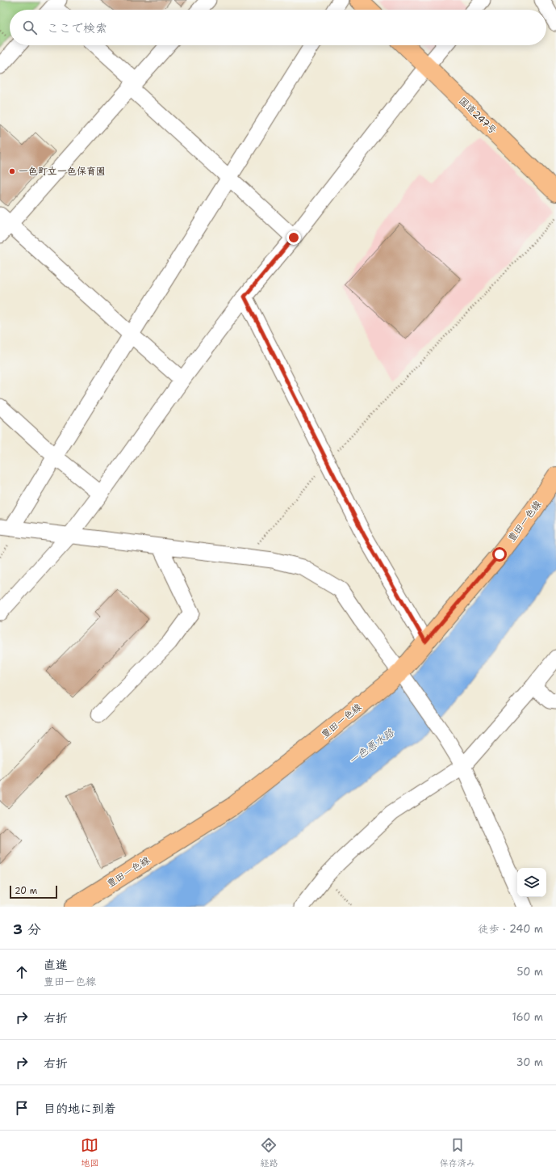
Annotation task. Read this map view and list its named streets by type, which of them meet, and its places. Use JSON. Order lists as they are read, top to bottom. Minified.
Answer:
{"streets":{"main road":["国道247号","豊田一色線"]},"water":["一色悪水路"],"places":["一色町立一色保育園"],"scale_bar":"20 m","page":{"search":"ここで検索","scale":"20 m","heading":["3 分","徒歩 · 240 m"],"list":[["直進","豊田一色線","50 m"],["右折","160 m"],["右折","30 m"],"目的地に到着"],"nav":["地図","経路","保存済み"]}}
